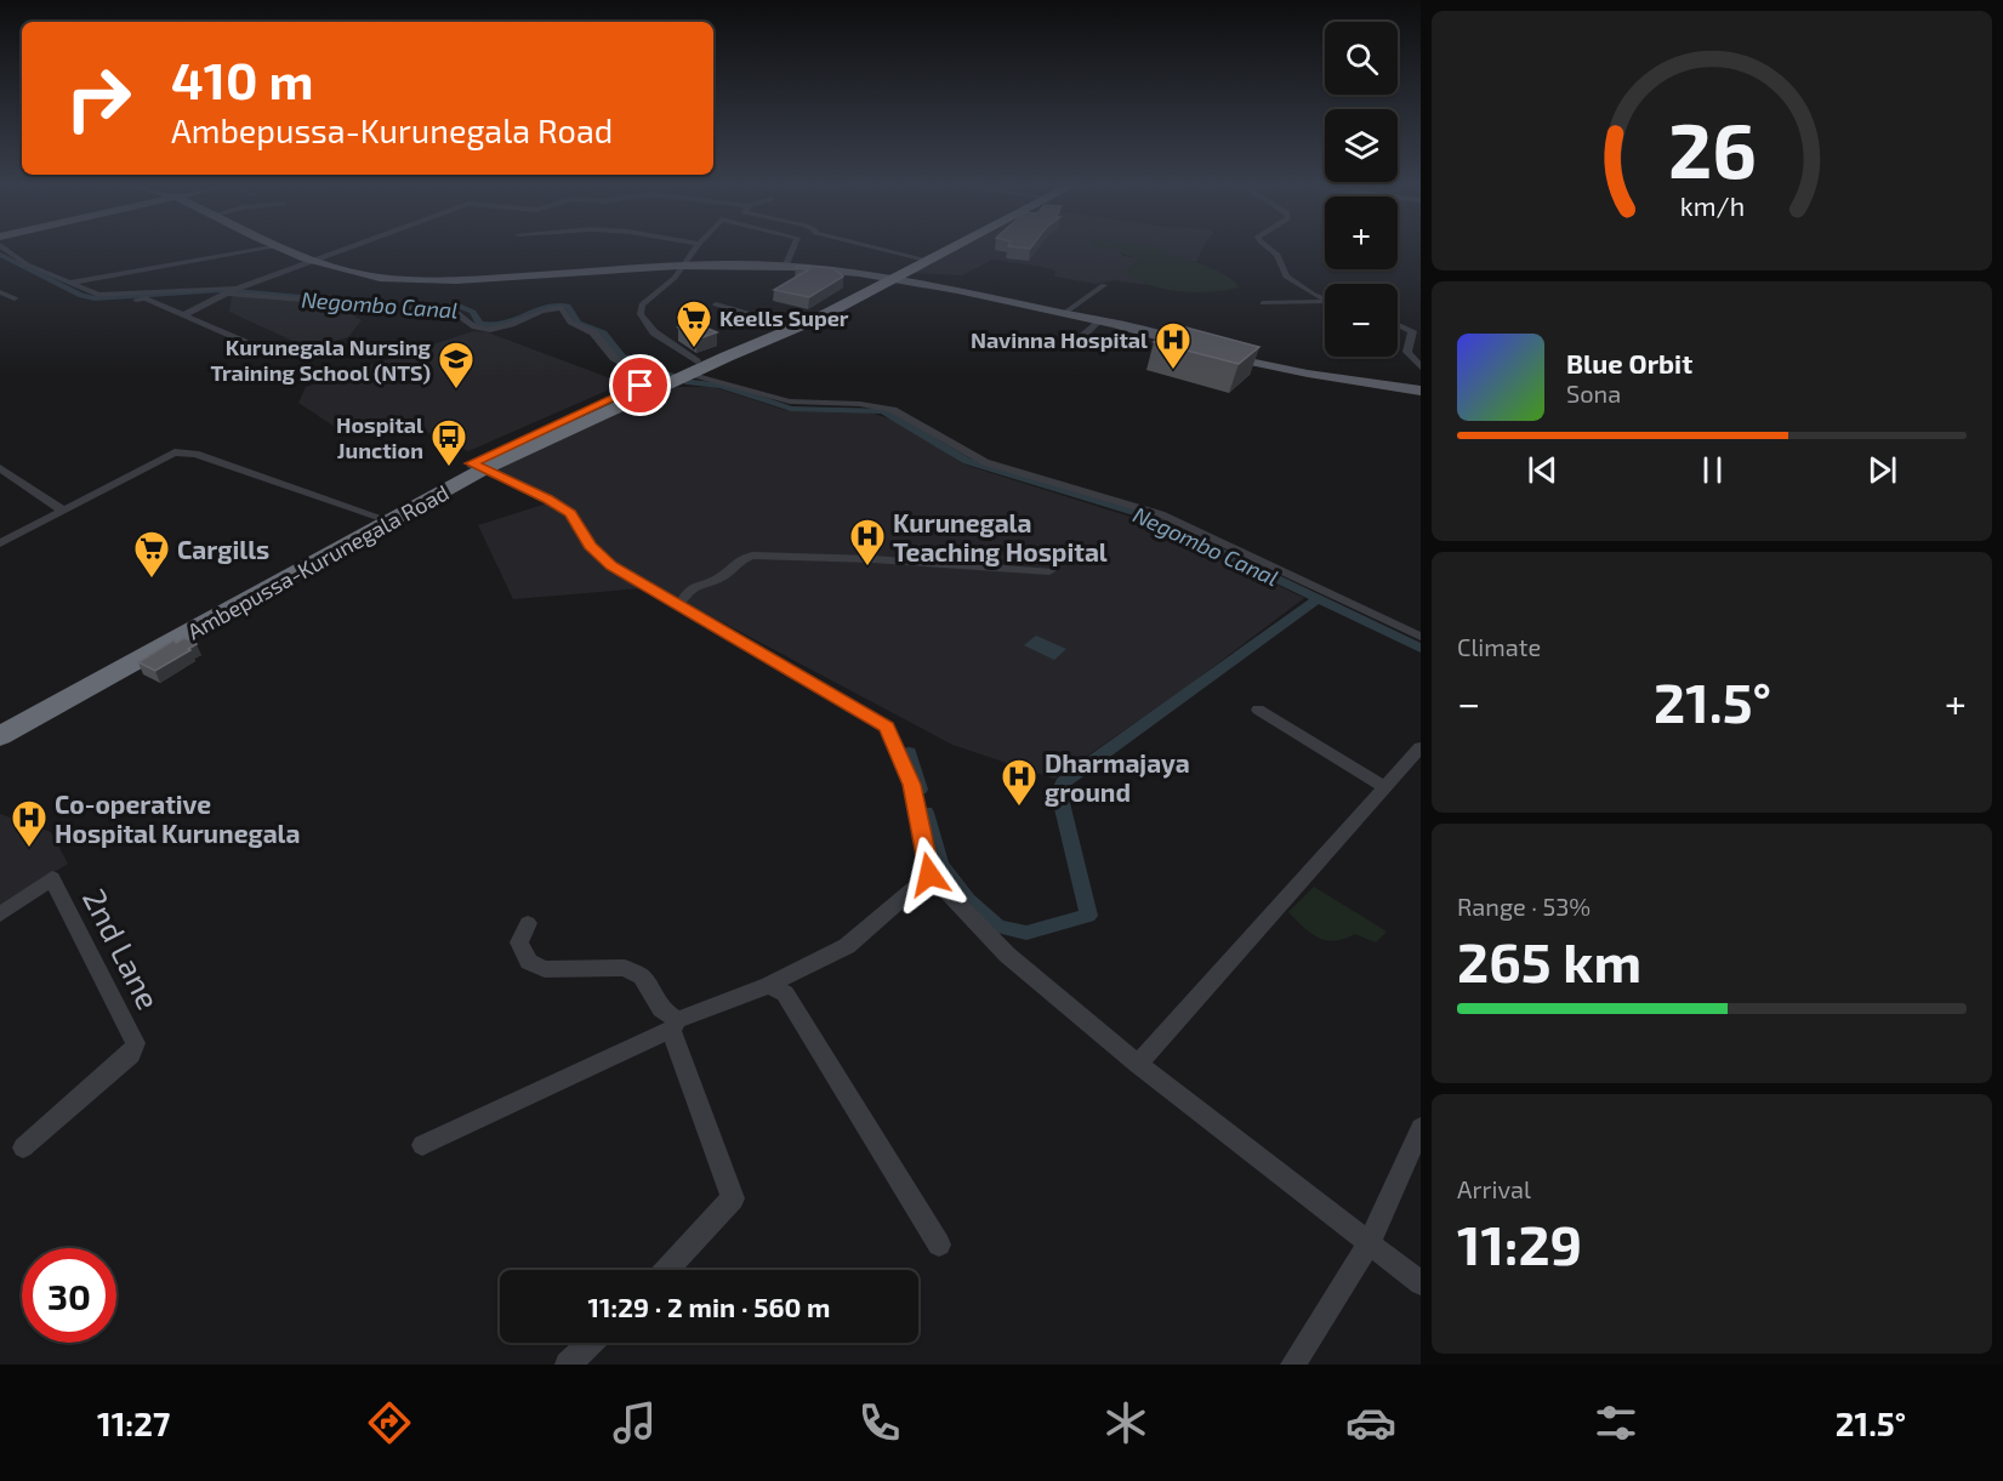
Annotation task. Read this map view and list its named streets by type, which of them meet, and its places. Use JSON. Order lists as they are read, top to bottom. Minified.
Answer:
{"streets":{"highway":["Ambepussa-Kurunegala Road"],"street":["2nd Lane"]},"water":["Negombo Canal"],"places":{"supermarket":["Keells Super","Cargills"],"hospital":["Navinna Hospital","Kurunegala Teaching Hospital","Dharmajaya ground","Co-operative Hospital Kurunegala"],"school or university":["Kurunegala Nursing Training School (NTS)"],"bus stop":["Hospital Junction"]},"page":{"map_buttons":["+","−"],"turn":["410 m","Ambepussa-Kurunegala Road"],"song":["Blue Orbit","Sona"],"tile":["Climate",["Range · 53%","265 km"],["Arrival","11:29"]],"heat":["−","21.5°","+"],"limit":"30","trip":"11:29 · 2 min · 560 m","tabs":["11:27","21.5°"],"gauge":["26","km/h"]}}
